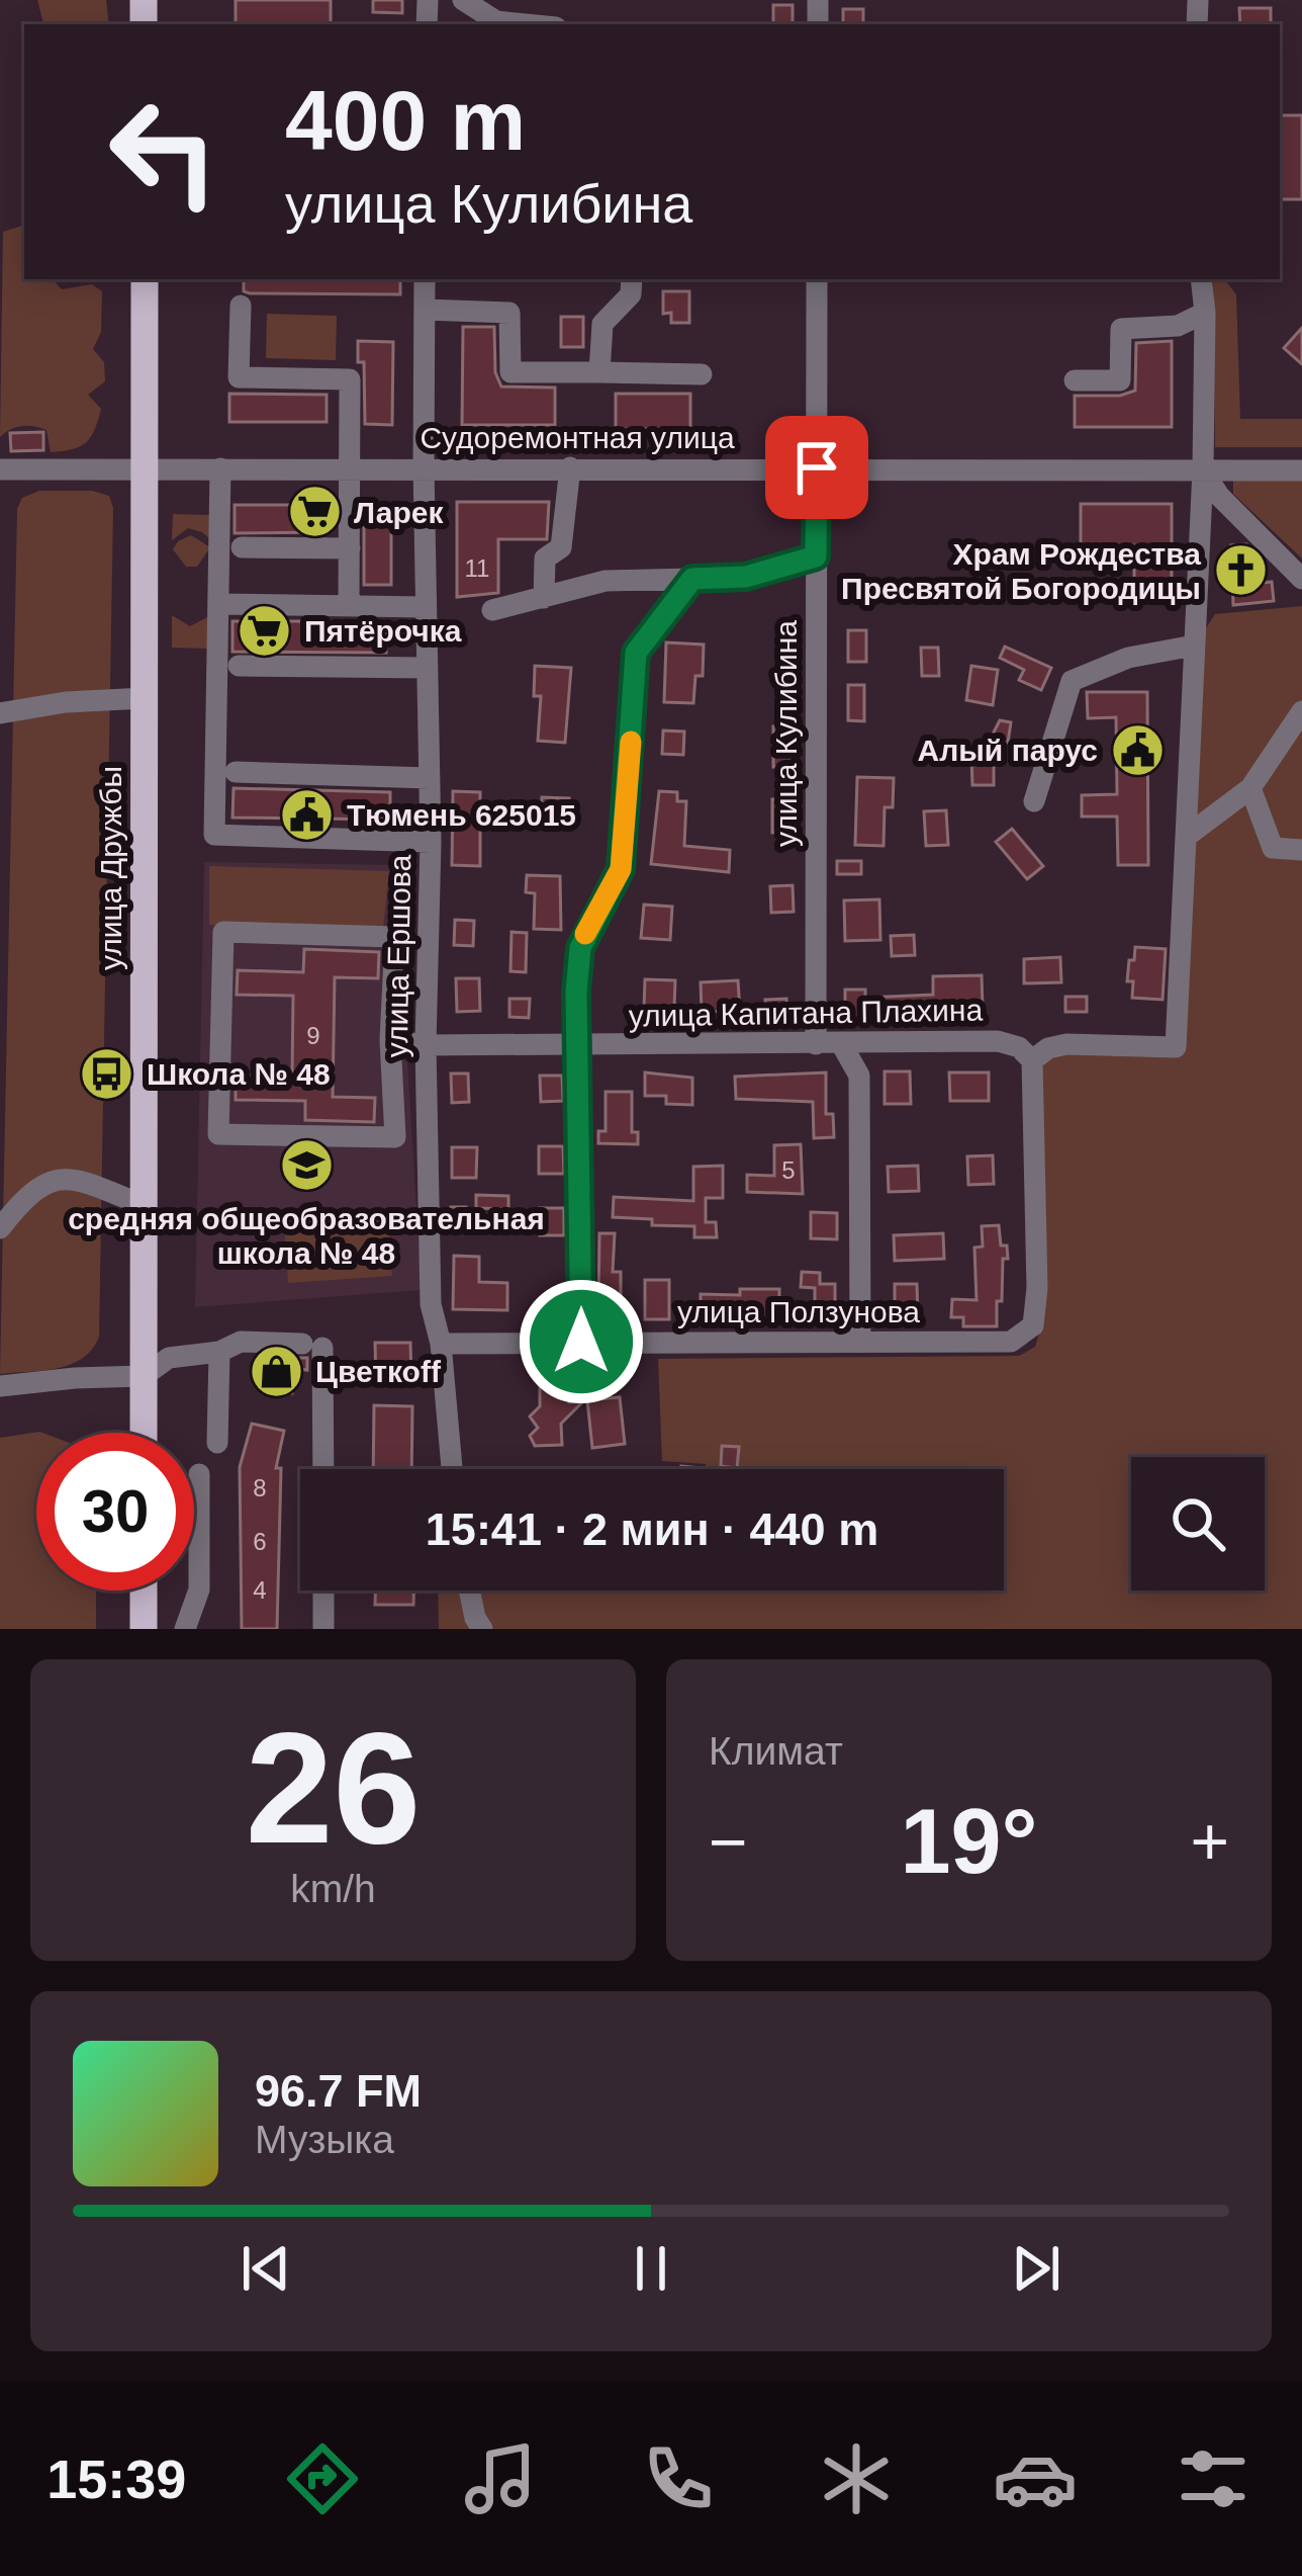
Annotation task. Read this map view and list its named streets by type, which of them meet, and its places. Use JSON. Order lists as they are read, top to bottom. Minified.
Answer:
{"streets":{"main road":["улица Дружбы"],"street":["Судоремонтная улица","улица Кулибина","улица Ершова","улица Капитана Плахина","улица Ползунова"]},"crossings":[["Судоремонтная улица","улица Кулибина"],["Судоремонтная улица","улица Дружбы"],["Судоремонтная улица","улица Ершова"],["улица Кулибина","улица Капитана Плахина"],["улица Ершова","улица Капитана Плахина"],["улица Ершова","улица Ползунова"],["улица Капитана Плахина","улица Ползунова"]],"places":{"supermarket":["Ларек","Пятёрочка"],"church":["Храм Рождества Пресвятой Богородицы"],"public building":["Алый парус","Тюмень 625015"],"bus stop":["Школа № 48"],"school or university":["средняя общеобразовательная школа № 48"],"shop":["Цветкоff"]},"house_numbers":["11","9","5","8","6","4"],"page":{"turn":["400 m","улица Кулибина"],"limit":"30","trip":"15:41 · 2 мин · 440 m","tile":[["26","km/h"],"Климат"],"heat":["−","19°","+"],"song":["96.7 FM","Музыка"],"tabs":"15:39"}}
